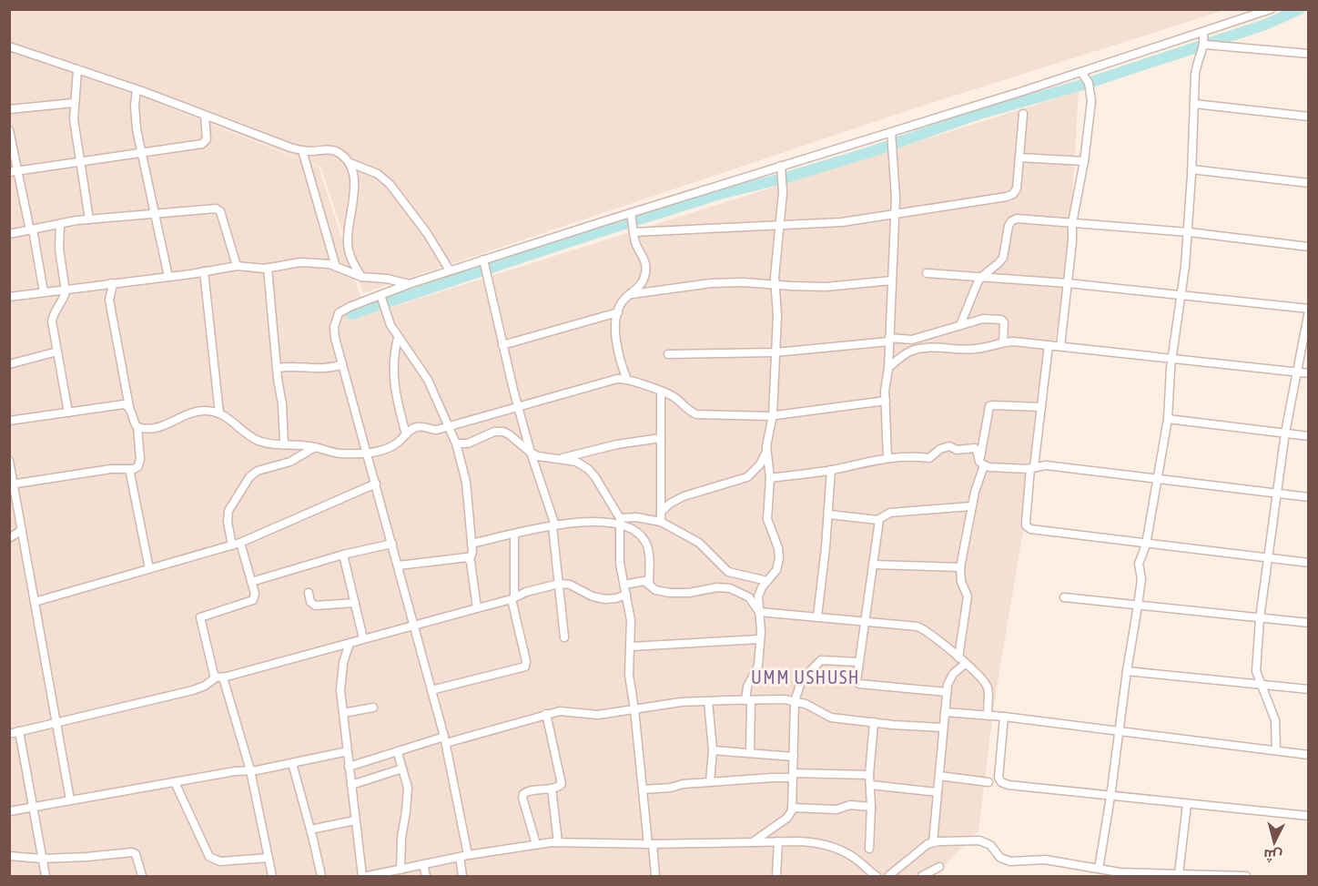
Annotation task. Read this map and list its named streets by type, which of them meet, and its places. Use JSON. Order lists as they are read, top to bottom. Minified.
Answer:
{"districts":["UMM USHUSH"],"north":"bottom"}
